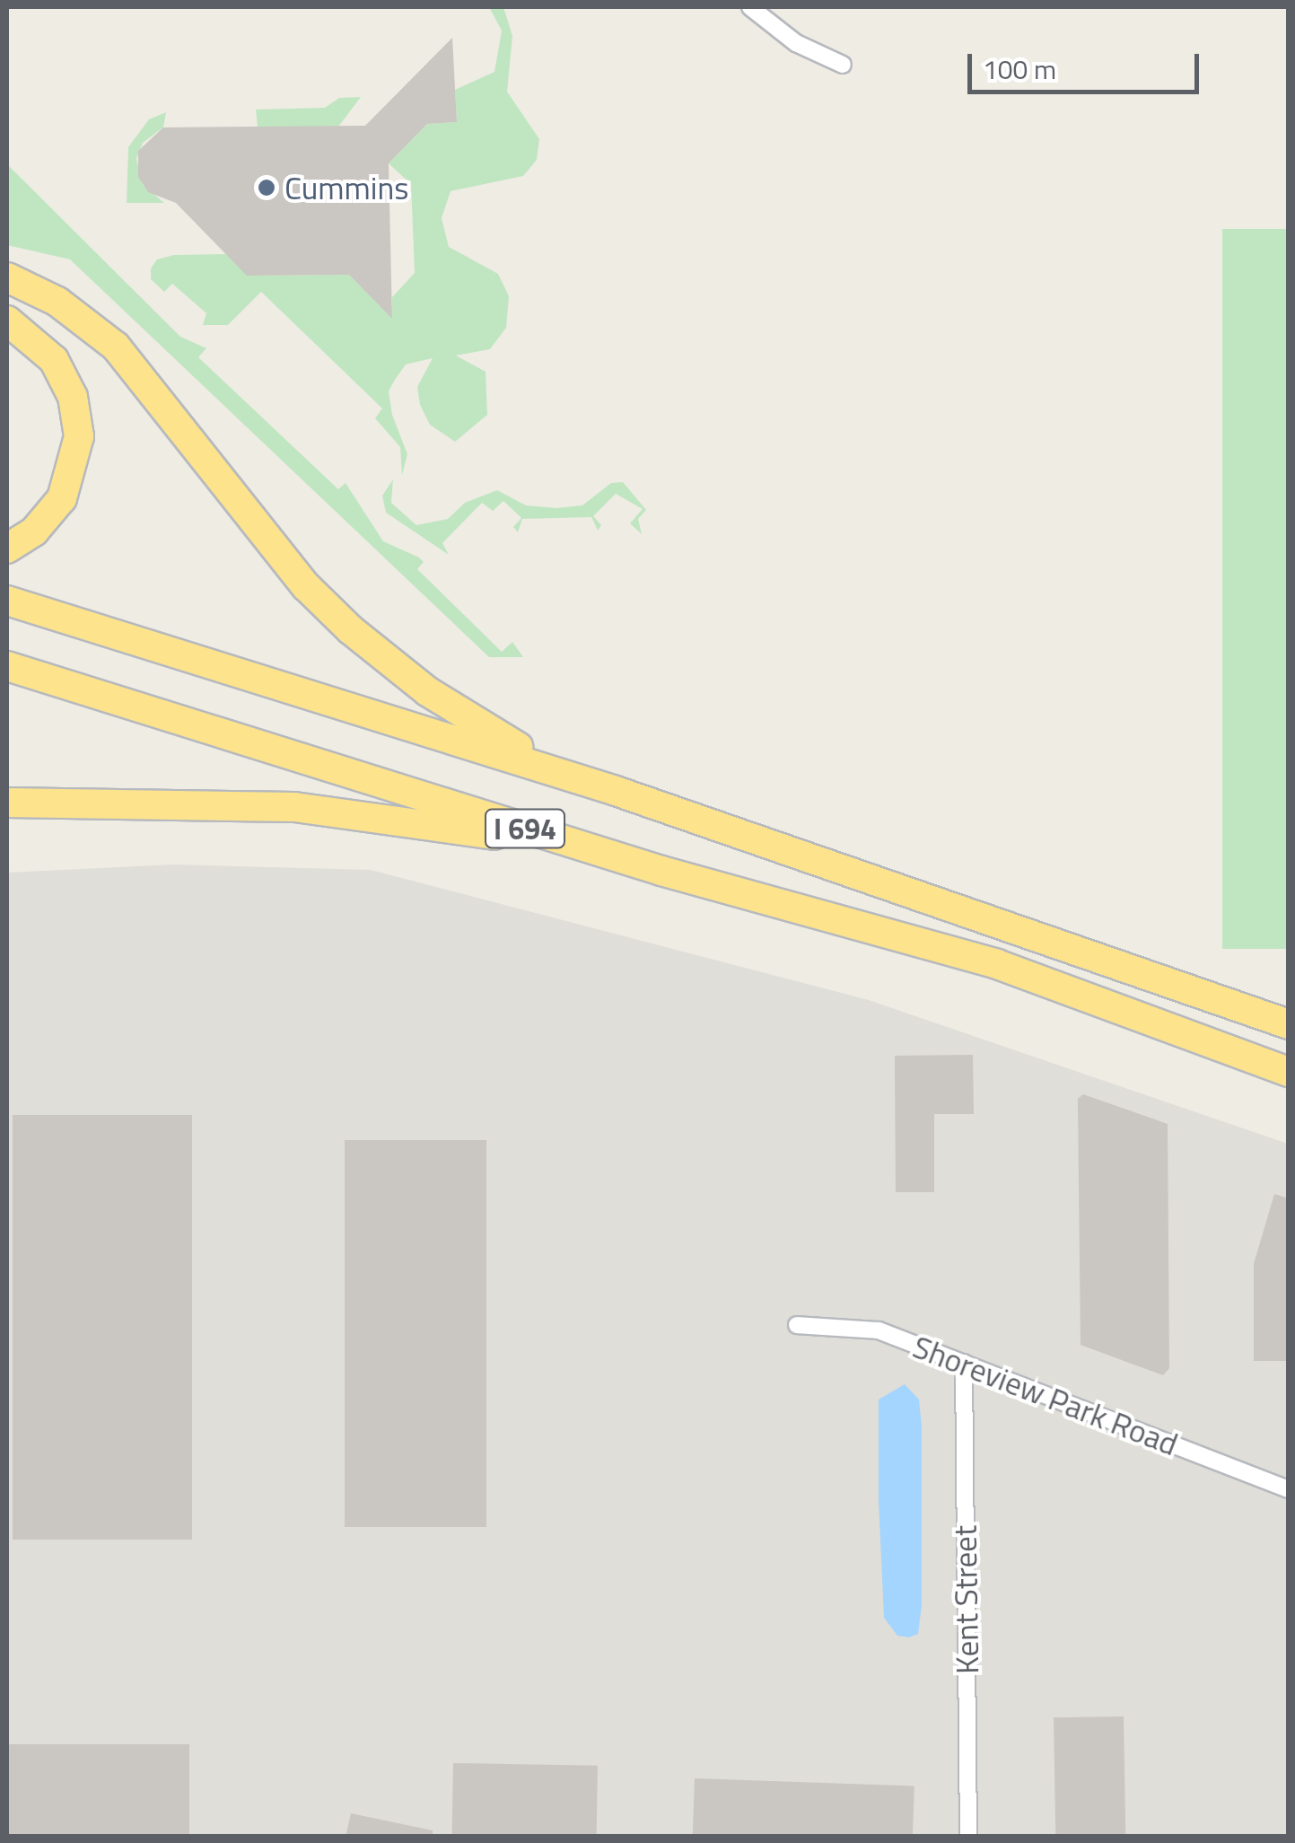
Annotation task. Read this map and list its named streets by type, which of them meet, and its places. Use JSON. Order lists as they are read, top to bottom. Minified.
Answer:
{"streets":{"highway":["I 694"],"street":["Shoreview Park Road","Kent Street"]},"crossings":[["Shoreview Park Road","Kent Street"]],"places":["Cummins"],"scale_bar":"100 m"}
